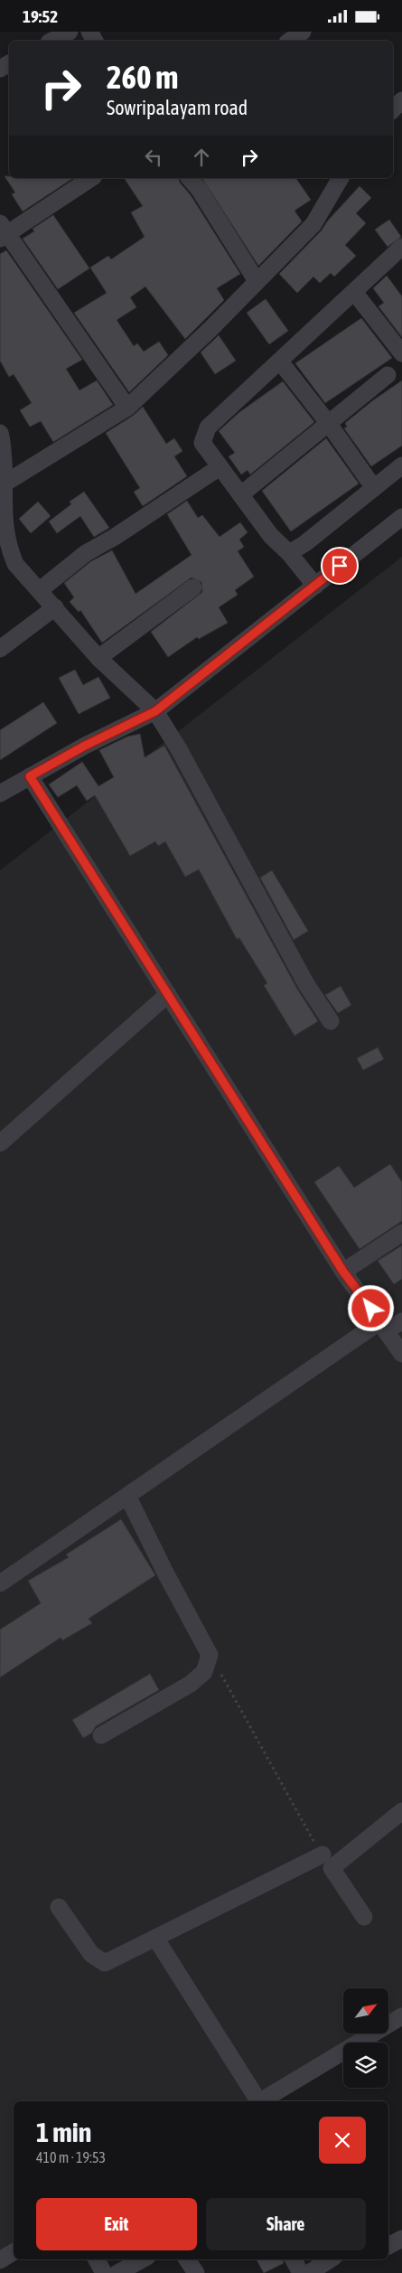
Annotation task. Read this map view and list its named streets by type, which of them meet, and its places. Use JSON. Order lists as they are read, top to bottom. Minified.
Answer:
{"north":"top right","page":{"status":"19:52","turn":["260 m","Sowripalayam road"],"heading":["1 min","410 m · 19:53"],"buttons":["Exit","Share"]}}
